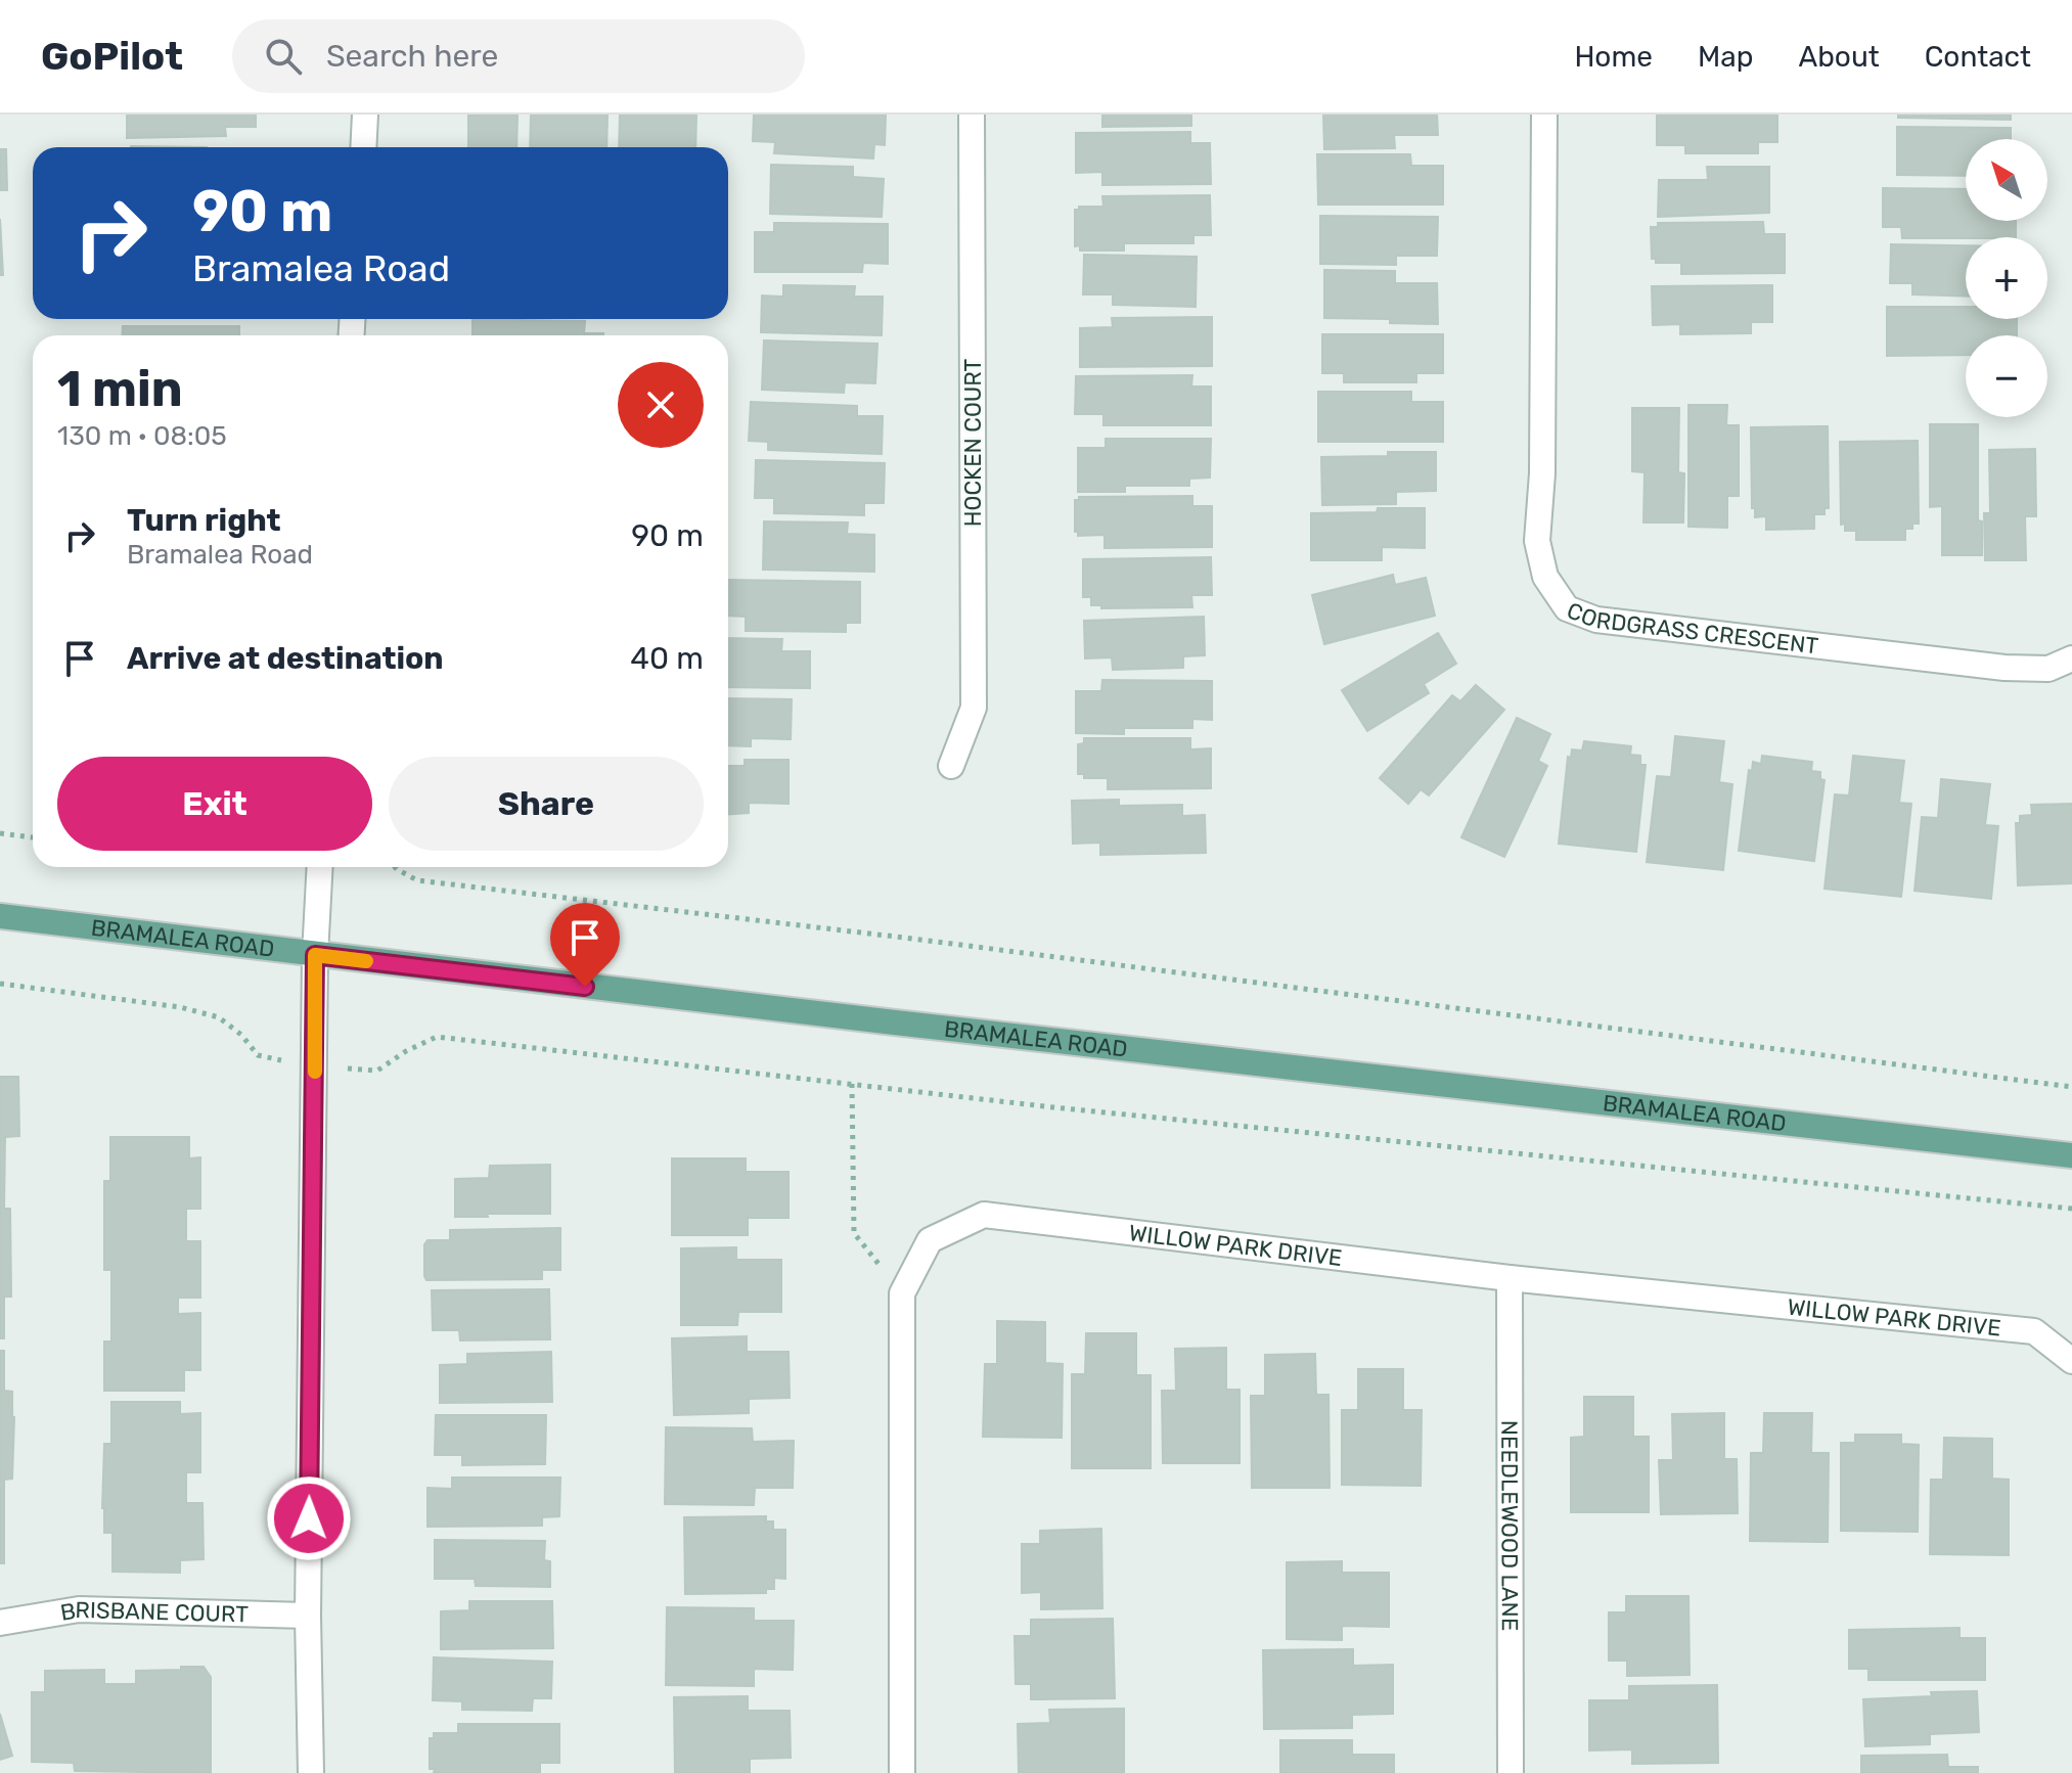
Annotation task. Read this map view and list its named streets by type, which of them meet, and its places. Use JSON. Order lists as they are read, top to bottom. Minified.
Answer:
{"streets":{"main road":["BRAMALEA ROAD"],"street":["HOCKEN COURT","CORDGRASS CRESCENT","WILLOW PARK DRIVE","NEEDLEWOOD LANE","BRISBANE COURT"]},"crossings":[["WILLOW PARK DRIVE","NEEDLEWOOD LANE"]],"north":"top left","page":{"header":"GoPilot","search":"Search here","nav":["Home","Map","About","Contact"],"map_buttons":["+","−"],"turn":["90 m","Bramalea Road"],"heading":["1 min","130 m · 08:05"],"list":[{"name":"Turn right","note":"Bramalea Road","value":"90 m"},{"name":"Arrive at destination","value":"40 m"}],"buttons":["Exit","Share"]}}
